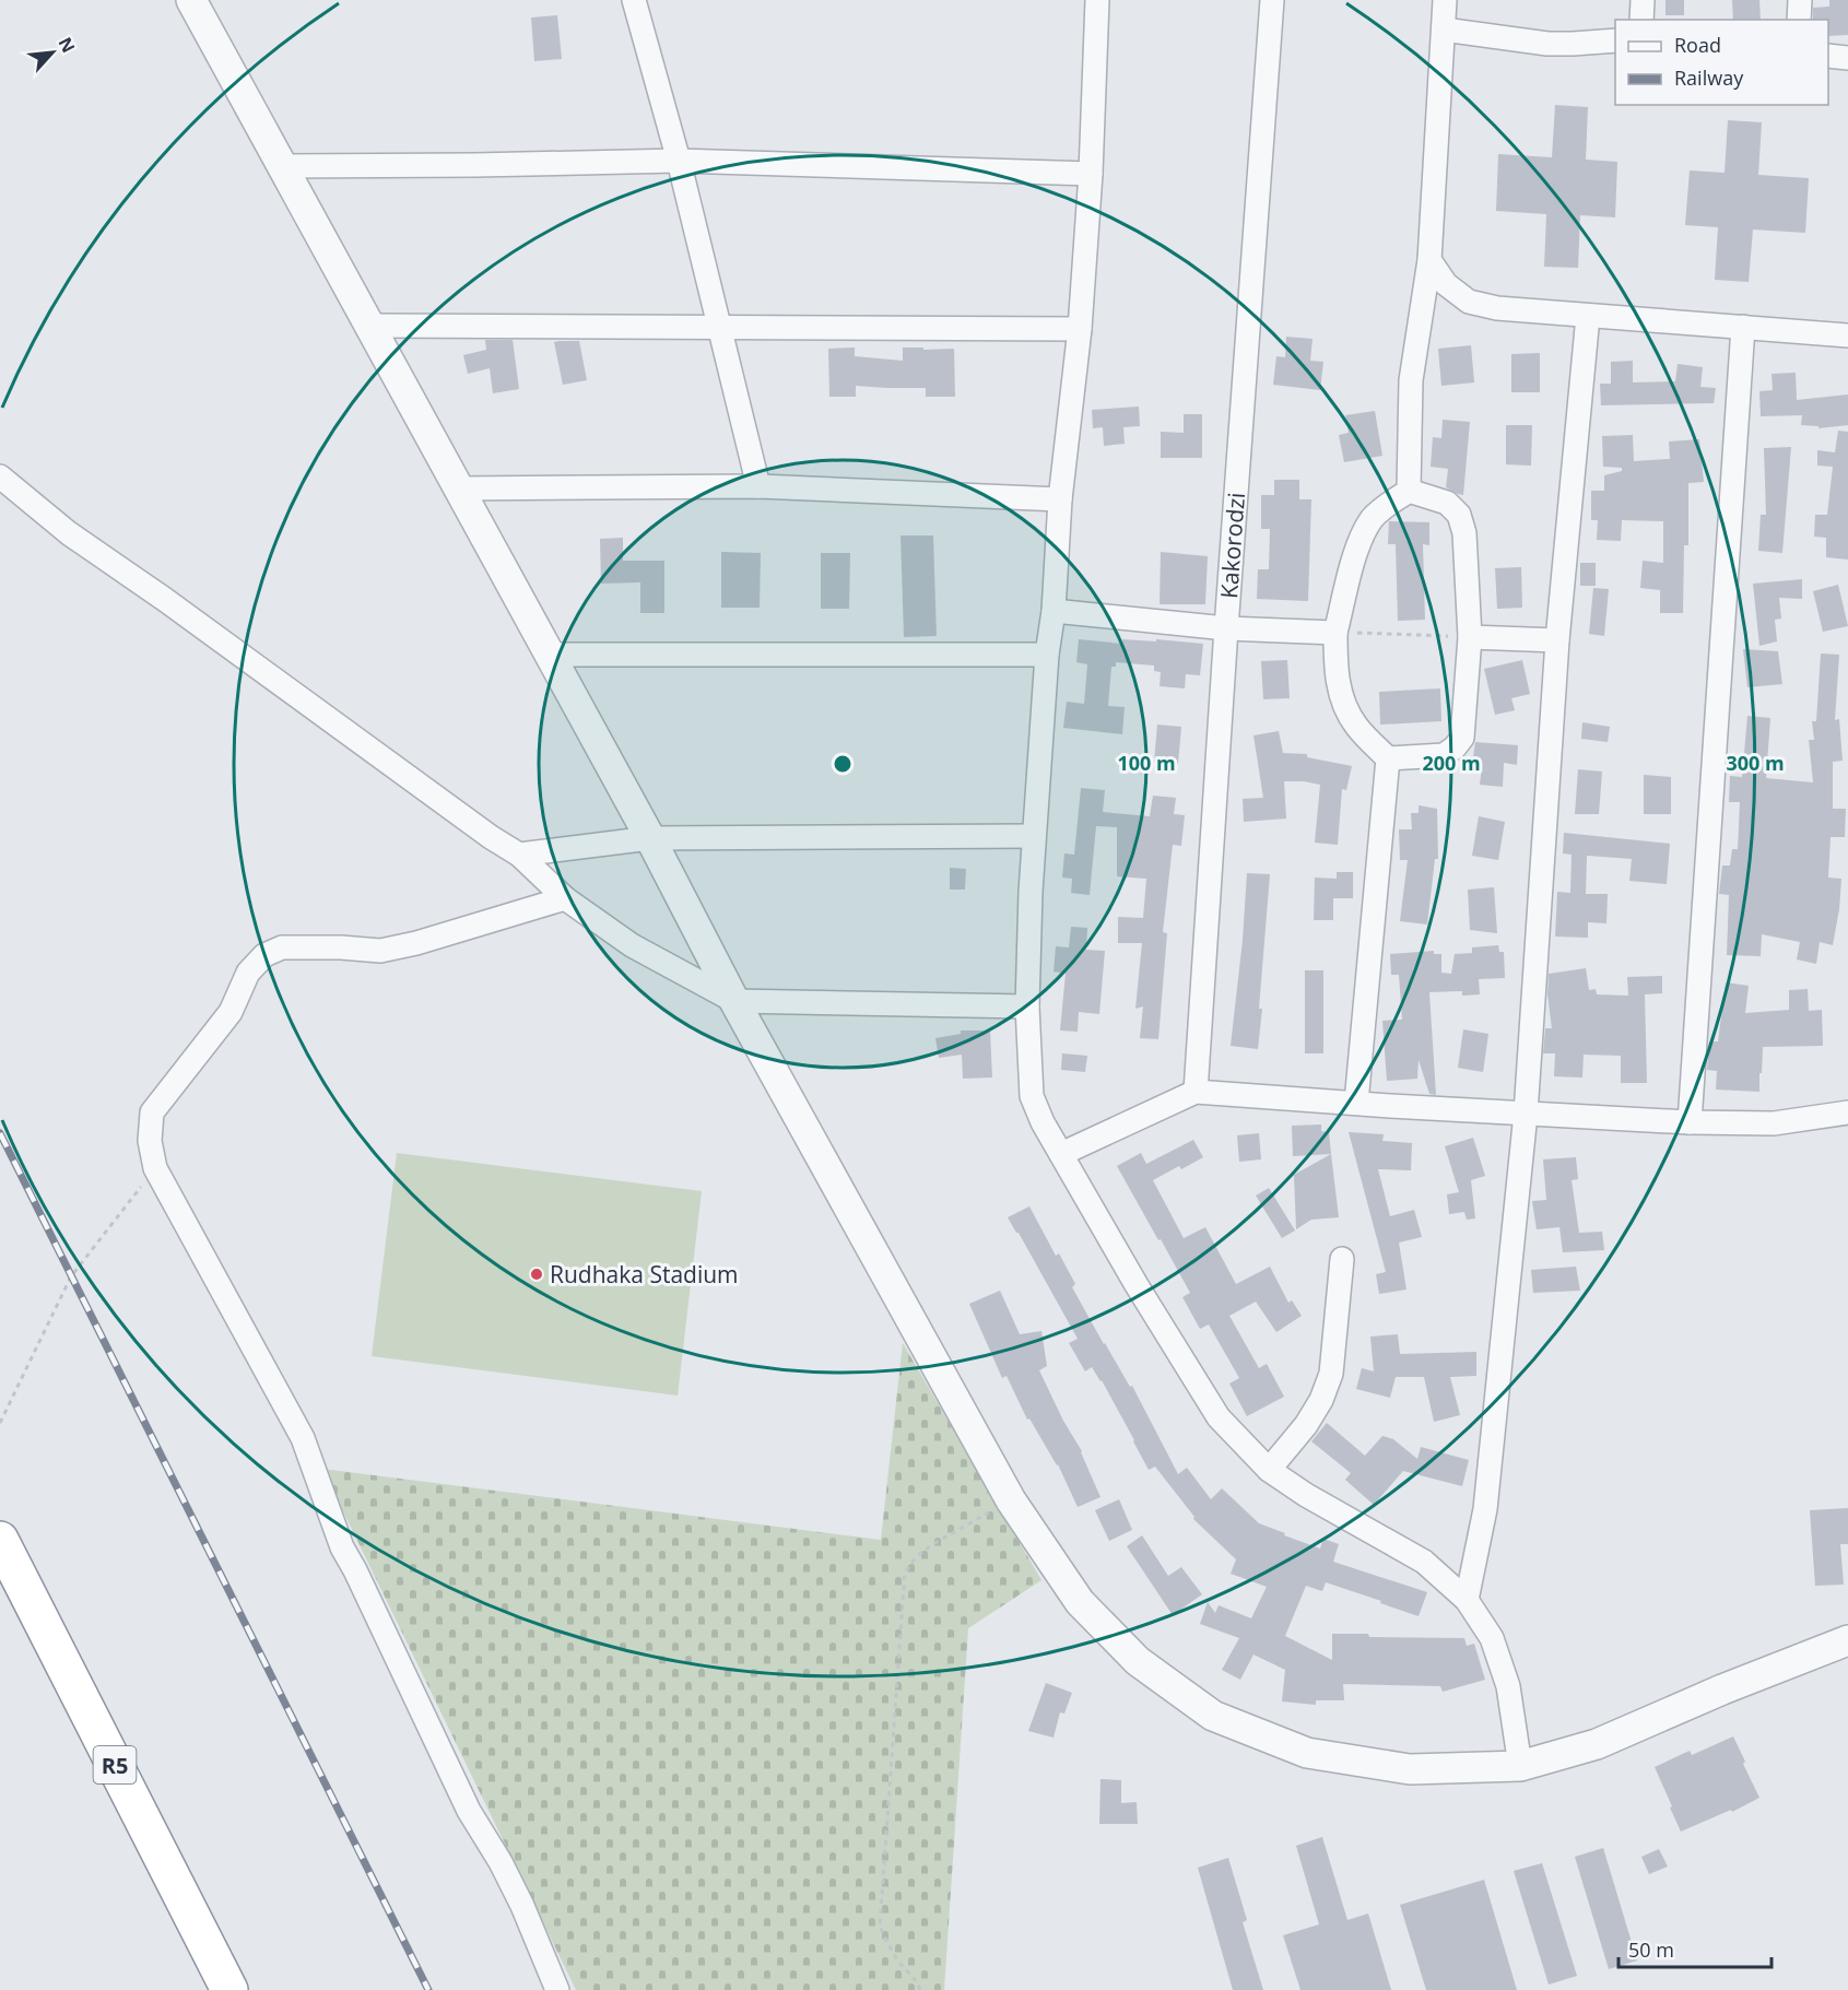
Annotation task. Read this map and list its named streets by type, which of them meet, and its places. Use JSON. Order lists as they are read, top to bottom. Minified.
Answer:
{"streets":{"highway":["R5"],"street":["Kakorodzi"]},"places":["Rudhaka Stadium"],"legend":["Road","Railway"],"scale_bar":"50 m","north":"top right","rings":["100 m","200 m","300 m"]}
